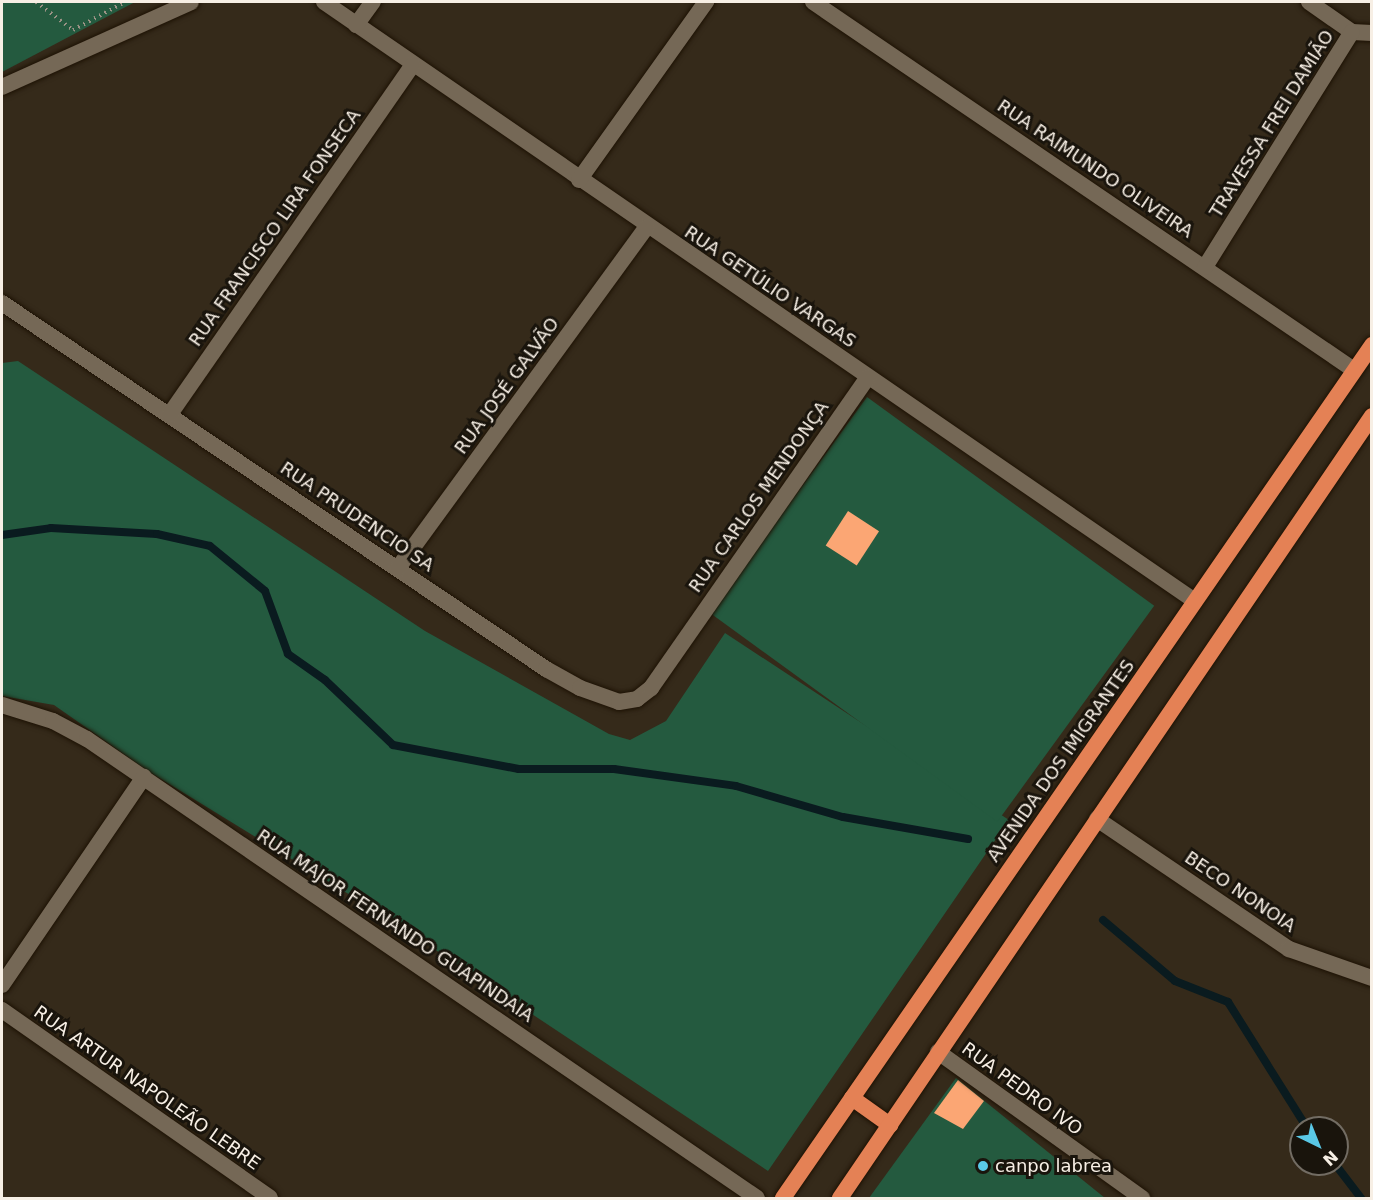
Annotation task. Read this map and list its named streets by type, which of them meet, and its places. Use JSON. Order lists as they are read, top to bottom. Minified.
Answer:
{"streets":{"highway":["AVENIDA DOS IMIGRANTES"],"street":["TRAVESSA FREI DAMIÃO","RUA RAIMUNDO OLIVEIRA","RUA FRANCISCO LIRA FONSECA","RUA GETÚLIO VARGAS","RUA JOSÉ GALVÃO","RUA CARLOS MENDONÇA","RUA PRUDENCIO SA","BECO NONOIA","RUA MAJOR FERNANDO GUAPINDAIA","RUA ARTUR NAPOLEÃO LEBRE","RUA PEDRO IVO"]},"crossings":[["TRAVESSA FREI DAMIÃO","RUA RAIMUNDO OLIVEIRA"],["RUA RAIMUNDO OLIVEIRA","AVENIDA DOS IMIGRANTES"],["RUA FRANCISCO LIRA FONSECA","RUA GETÚLIO VARGAS"],["RUA FRANCISCO LIRA FONSECA","RUA PRUDENCIO SA"],["RUA GETÚLIO VARGAS","RUA JOSÉ GALVÃO"],["RUA GETÚLIO VARGAS","RUA CARLOS MENDONÇA"],["RUA GETÚLIO VARGAS","AVENIDA DOS IMIGRANTES"],["RUA JOSÉ GALVÃO","RUA PRUDENCIO SA"],["RUA CARLOS MENDONÇA","RUA PRUDENCIO SA"]],"places":["canpo labrea"],"north":"bottom right"}
